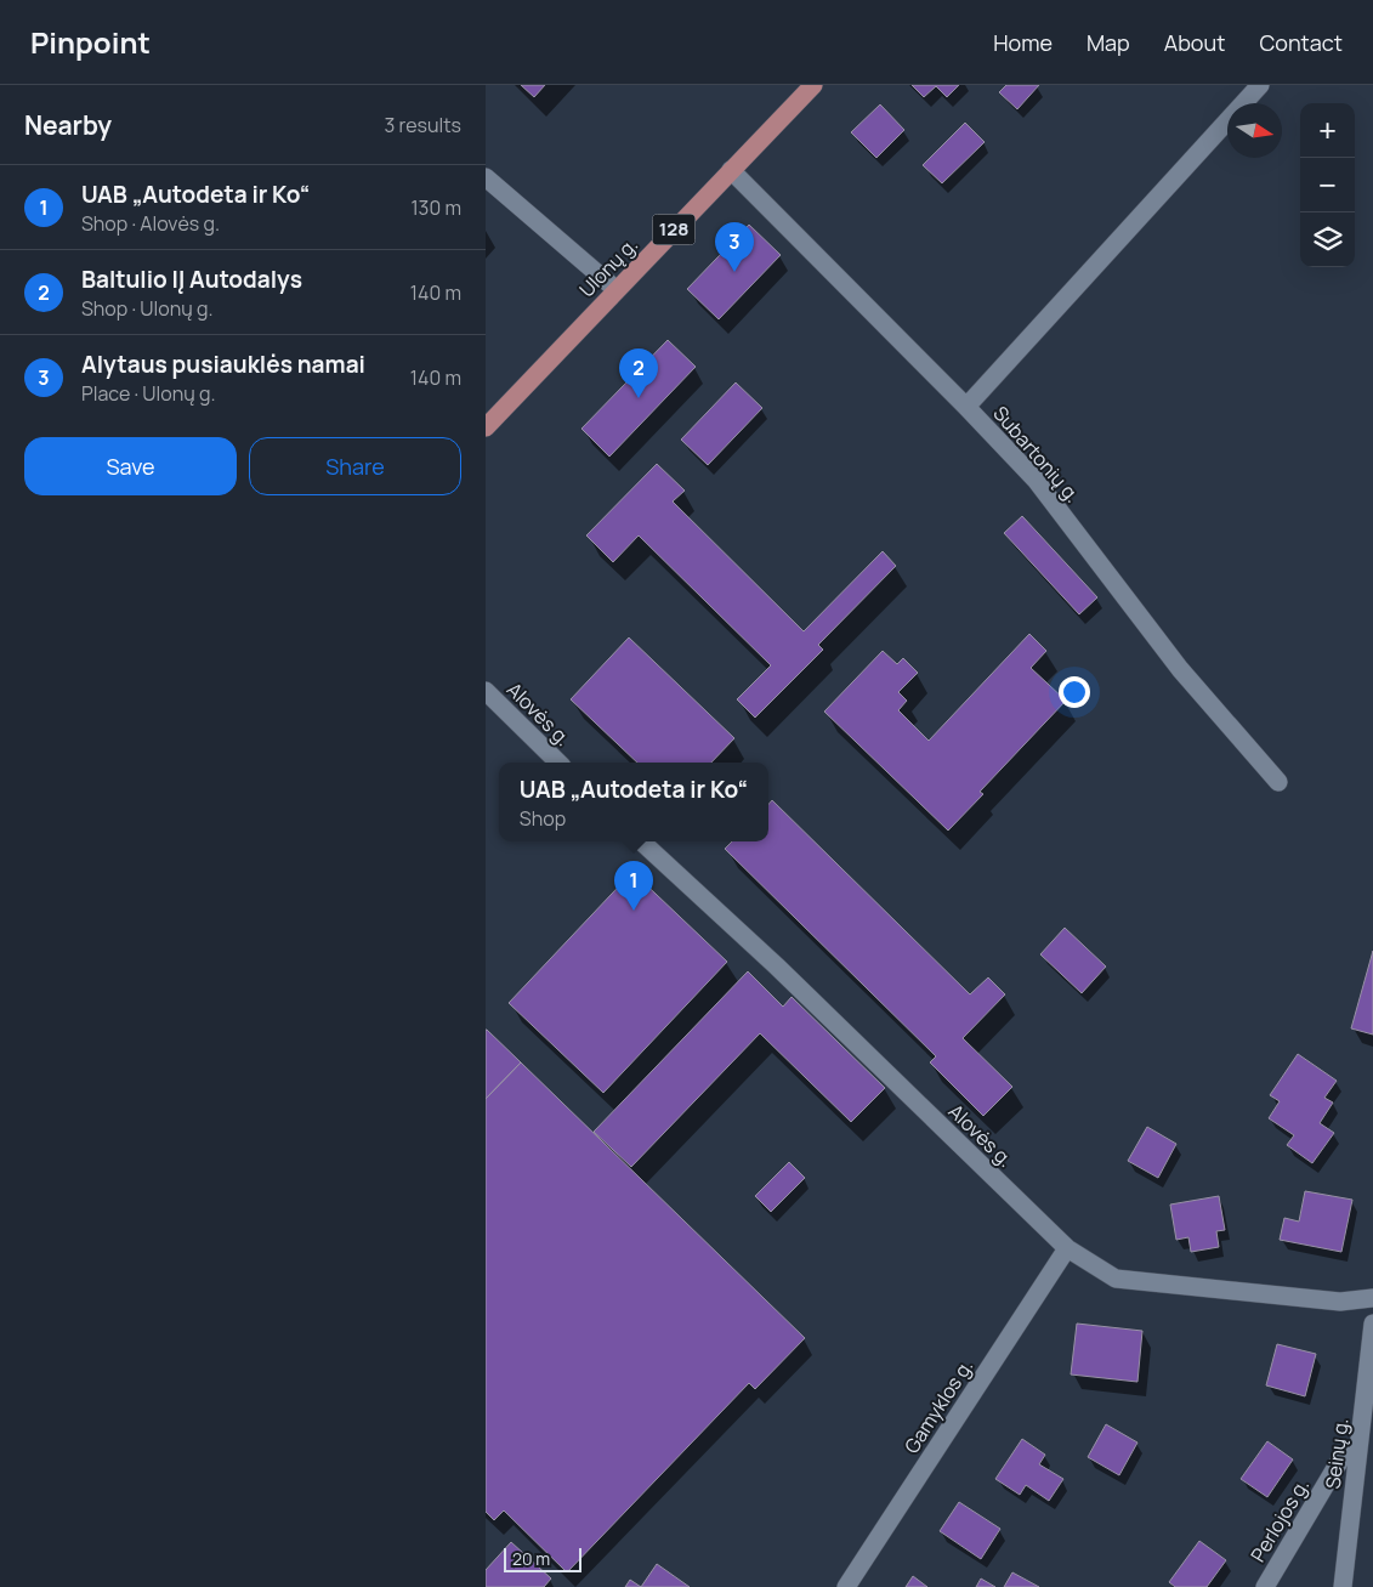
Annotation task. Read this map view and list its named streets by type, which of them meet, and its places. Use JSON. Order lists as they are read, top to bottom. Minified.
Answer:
{"streets":{"main road":["128","Ulonų g."],"street":["Subartonių g.","Alovės g.","Gamyklos g.","Seinų g.","Perlojos g."]},"crossings":[["Alovės g.","Gamyklos g."],["Seinų g.","Perlojos g."]],"scale_bar":"20 m","north":"right","page":{"header":"Pinpoint","nav":["Home","Map","About","Contact"],"heading":["Nearby","3 results"],"map_buttons":["+","−"],"list":[{"mark":"1","name":"UAB „Autodeta ir Ko“","note":"Shop · Alovės g.","value":"130 m"},{"mark":"2","name":"Baltulio IĮ Autodalys","note":"Shop · Ulonų g.","value":"140 m"},{"mark":"3","name":"Alytaus pusiauklės namai","note":"Place · Ulonų g.","value":"140 m"}],"pins":["3","2","1"],"buttons":["Save","Share"],"popup":["UAB „Autodeta ir Ko“","Shop"],"scale":"20 m"}}
